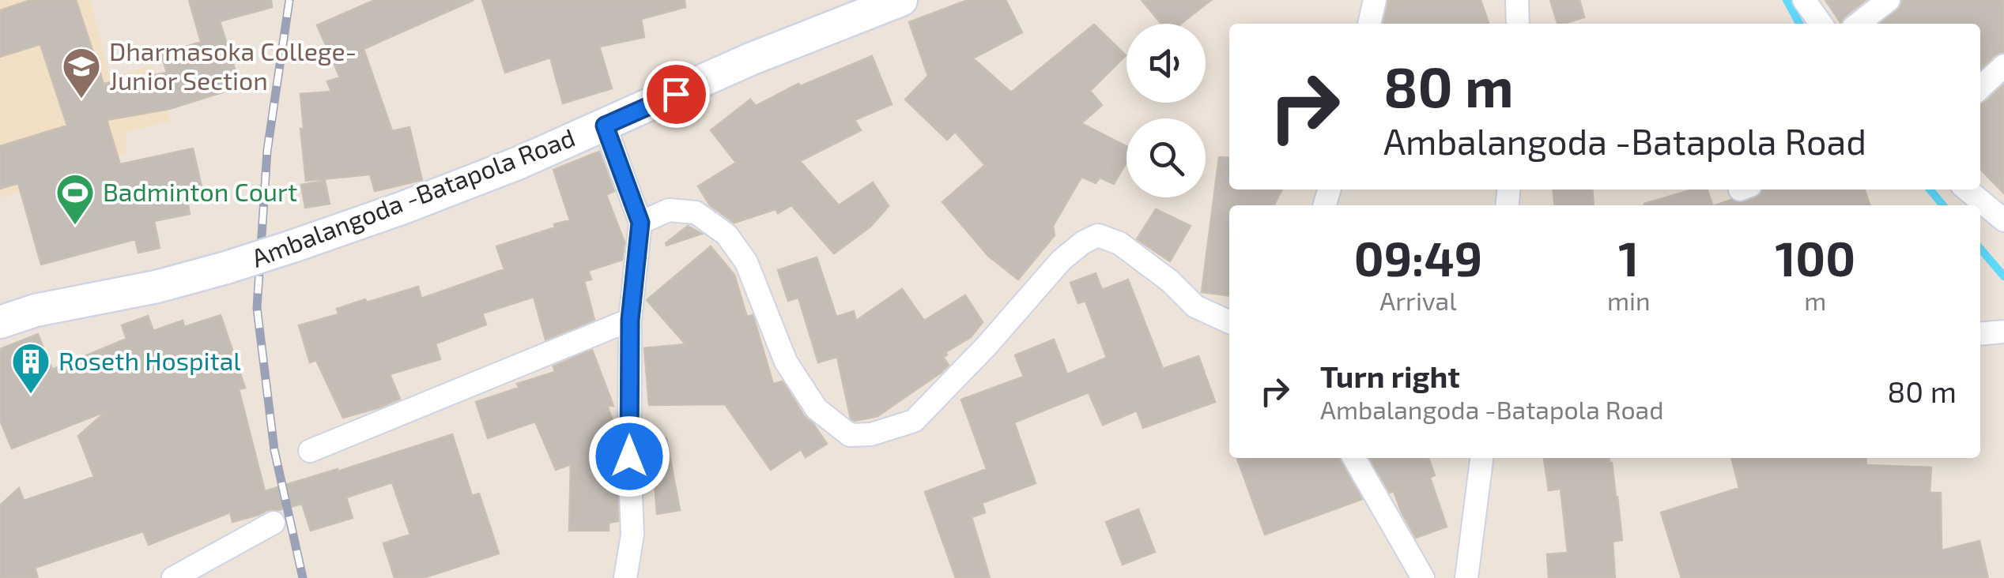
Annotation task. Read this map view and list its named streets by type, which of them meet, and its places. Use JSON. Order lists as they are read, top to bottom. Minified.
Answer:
{"streets":{"main road":["Ambalangoda -Batapola Road"]},"places":{"school or university":["Dharmasoka College- Junior Section"],"sports":["Badminton Court"],"building":["Roseth Hospital"]},"page":{"turn":["80 m","Ambalangoda -Batapola Road"],"eta":["09:49","Arrival","1","min","100","m"],"list":[{"name":"Turn right","note":"Ambalangoda -Batapola Road","value":"80 m"}]}}
